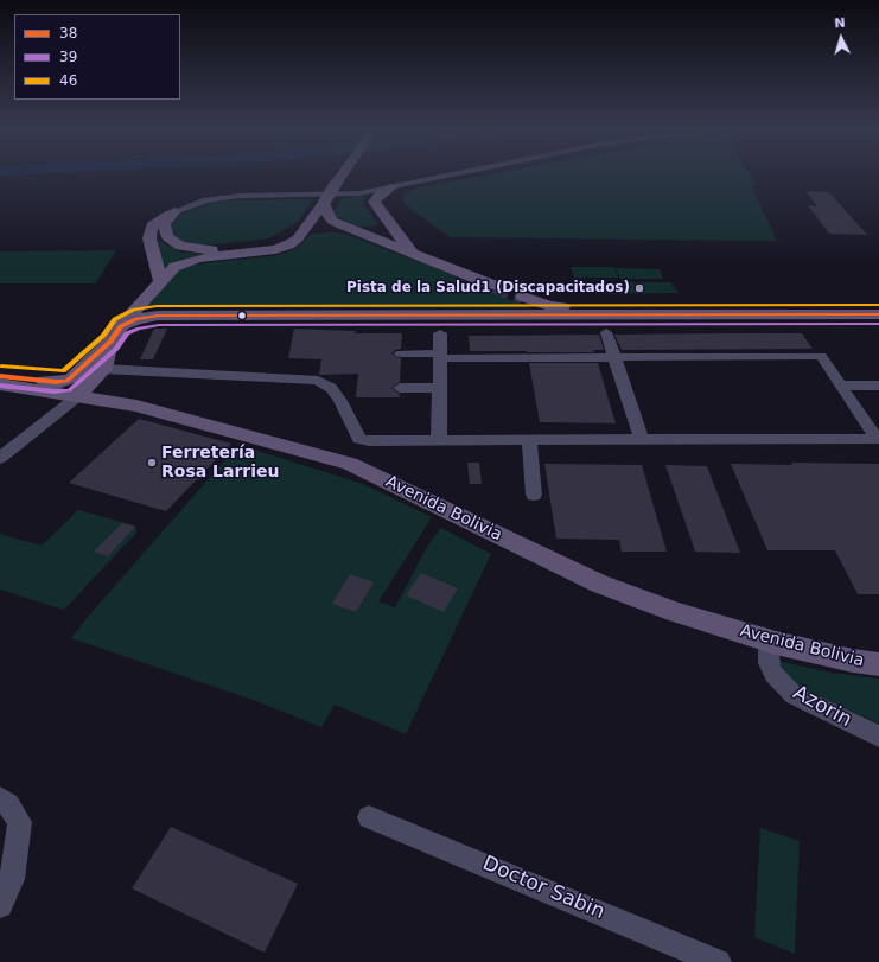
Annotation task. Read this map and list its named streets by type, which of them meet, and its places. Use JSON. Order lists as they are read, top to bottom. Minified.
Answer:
{"streets":{"main road":["Avenida Bolivia"],"street":["Azorin","Doctor Sabin"]},"crossings":[["Avenida Bolivia","Azorin"]],"places":["Pista de la Salud1 (Discapacitados)","Ferretería Rosa Larrieu"],"lines":["transit line 46","transit line 38","transit line 39"],"legend":["38","39","46"],"north":"top"}
